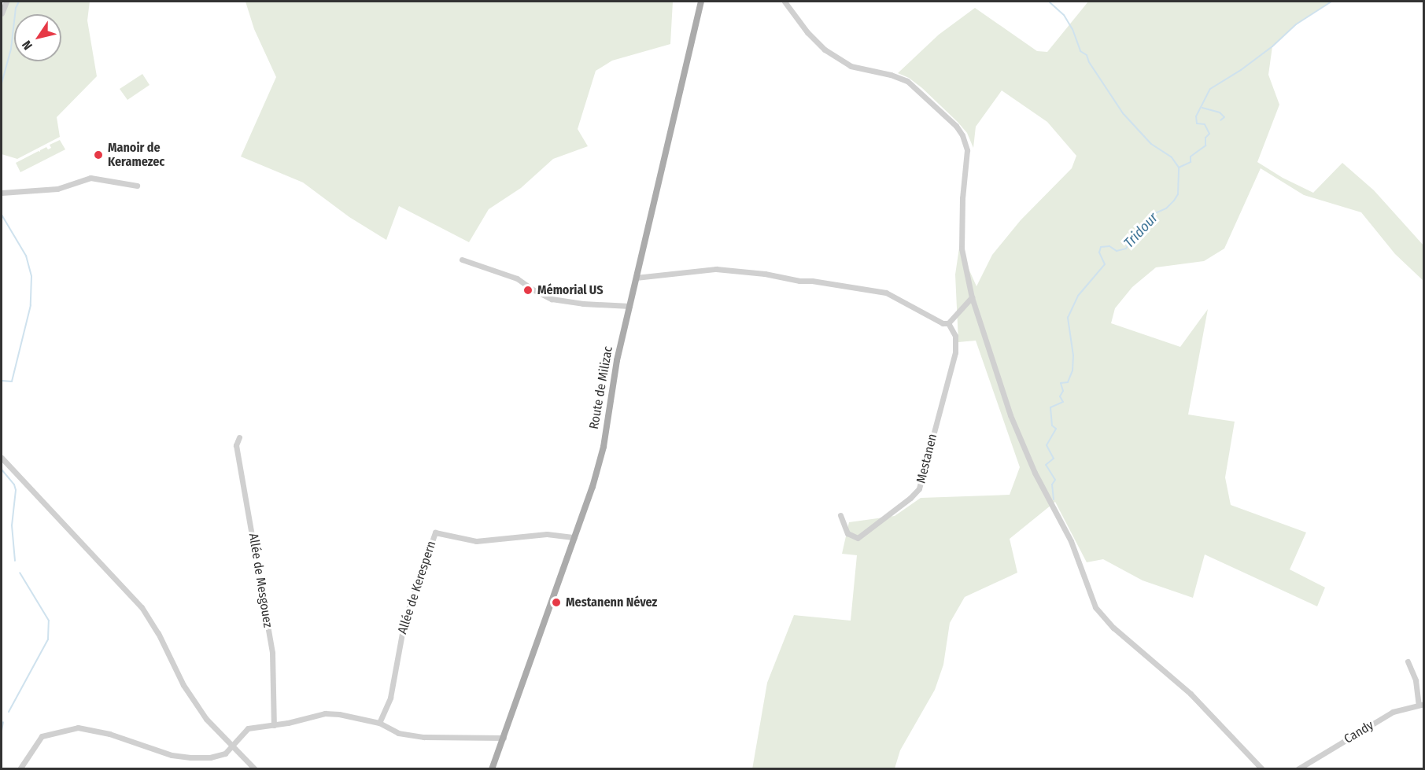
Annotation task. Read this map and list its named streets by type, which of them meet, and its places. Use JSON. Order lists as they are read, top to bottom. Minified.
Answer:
{"streets":{"main road":["Route de Milizac"],"street":["Mestanen","Allée de Mesgouez","Allée de Kerespern","Candy"]},"crossings":[["Route de Milizac","Allée de Kerespern"]],"water":["Tridour"],"places":["Manoir de Keramezec","Mémorial US","Mestanenn Névez"],"north":"bottom left"}
